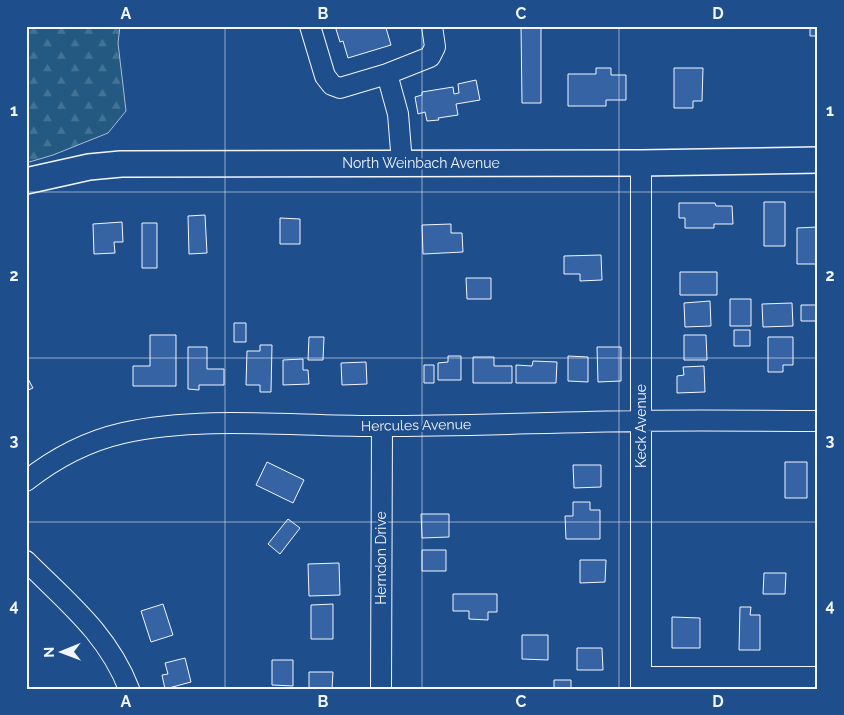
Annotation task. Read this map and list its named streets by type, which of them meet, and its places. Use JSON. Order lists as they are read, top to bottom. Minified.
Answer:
{"streets":{"main road":["North Weinbach Avenue"],"street":["Hercules Avenue","Keck Avenue","Herndon Drive"]},"crossings":[["North Weinbach Avenue","Keck Avenue"],["Hercules Avenue","Keck Avenue"],["Hercules Avenue","Herndon Drive"]],"north":"left","grid":{"columns":["A","B","C","D"],"rows":["1","2","3","4"]}}
